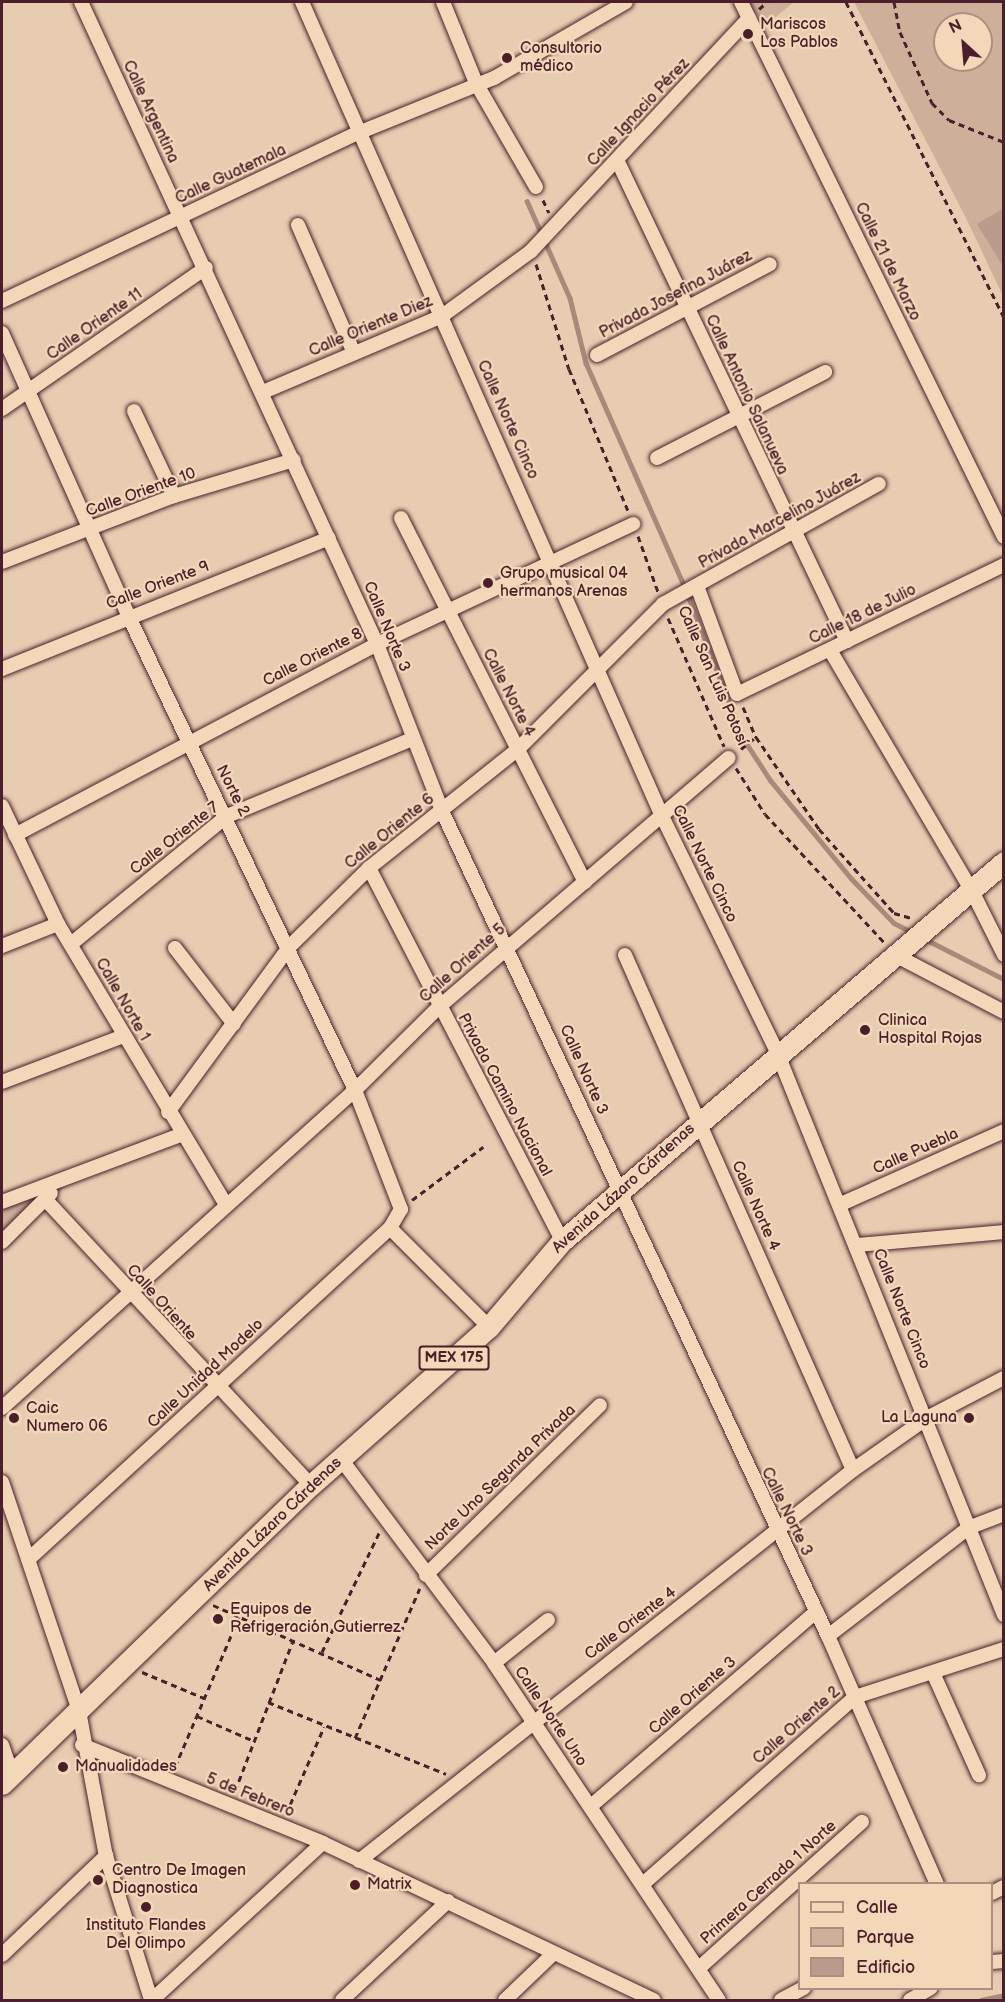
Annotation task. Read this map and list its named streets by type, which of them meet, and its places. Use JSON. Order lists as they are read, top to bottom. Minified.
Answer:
{"streets":{"main road":["Avenida Lázaro Cárdenas","MEX 175"],"street":["Calle Argentina","Calle Ignacio Pérez","Calle Guatemala","Calle 21 de Marzo","Privada Josefina Juárez","Calle Oriente 11","Calle Oriente Diez","Calle Antonio Salanueva","Calle Norte Cinco","Calle Oriente 10","Privada Marcelino Juárez","Calle Oriente 9","Calle 18 de Julio","Calle Norte 3","Calle Oriente 8","Calle San Luis Potosí","Calle Norte 4","Norte 2","Calle Oriente 6","Calle Oriente 7","Calle Oriente 5","Calle Norte 1","Privada Camino Nacional","Calle Puebla","Calle Oriente","Calle Unidad Modelo","Norte Uno Segunda Privada","Calle Oriente 4","Calle Oriente 3","Calle Norte Uno","Calle Oriente 2","5 de Febrero","Primera Cerrada 1 Norte"]},"crossings":[["Calle Argentina","Calle Guatemala"],["Calle Argentina","Calle Oriente 11"],["Calle Argentina","Calle Norte 3"],["Calle Ignacio Pérez","Calle 21 de Marzo"],["Calle Ignacio Pérez","Calle Oriente Diez"],["Calle Ignacio Pérez","Calle Antonio Salanueva"],["Calle Guatemala","Calle Norte Cinco"],["Privada Josefina Juárez","Calle Antonio Salanueva"],["Calle Oriente 11","Calle Norte 3"],["Calle Oriente 11","Norte 2"],["Calle Oriente Diez","Calle Norte Cinco"],["Calle Oriente Diez","Calle Norte 3"],["Calle Oriente Diez","Calle San Luis Potosí"],["Calle Antonio Salanueva","Privada Marcelino Juárez"],["Calle Antonio Salanueva","Calle 18 de Julio"],["Calle Norte Cinco","Calle Oriente 8"],["Calle Norte Cinco","Calle Oriente 6"],["Calle Norte Cinco","Calle Oriente 5"],["Calle Norte Cinco","Calle Puebla"],["Calle Norte Cinco","Avenida Lázaro Cárdenas"],["Calle Norte Cinco","Calle Oriente 4"],["Calle Oriente 10","Calle Norte 3"],["Calle Oriente 10","Norte 2"],["Privada Marcelino Juárez","Calle San Luis Potosí"],["Privada Marcelino Juárez","Calle Oriente 6"],["Calle Oriente 9","Calle Norte 3"],["Calle Oriente 9","Norte 2"],["Calle 18 de Julio","Calle San Luis Potosí"],["Calle Norte 3","Calle Oriente 8"],["Calle Norte 3","Calle Oriente 6"],["Calle Norte 3","Calle Oriente 7"],["Calle Norte 3","Calle Oriente 5"],["Calle Norte 3","Avenida Lázaro Cárdenas"],["Calle Norte 3","Calle Oriente 4"],["Calle Norte 3","Calle Oriente 3"],["Calle Norte 3","Calle Oriente 2"],["Calle Oriente 8","Calle San Luis Potosí"],["Calle Oriente 8","Calle Norte 4"],["Calle Oriente 8","Norte 2"],["Calle Oriente 8","Calle Norte 1"],["Calle San Luis Potosí","Calle Oriente 6"],["Calle San Luis Potosí","Calle Oriente 5"],["Calle San Luis Potosí","Avenida Lázaro Cárdenas"],["Calle Norte 4","Calle Oriente 6"],["Calle Norte 4","Calle Oriente 5"],["Calle Norte 4","Avenida Lázaro Cárdenas"],["Calle Norte 4","Calle Oriente 4"],["Norte 2","Calle Oriente 6"],["Norte 2","Calle Oriente 7"],["Norte 2","Calle Oriente 5"],["Norte 2","Calle Unidad Modelo"],["Calle Oriente 6","Calle Norte 1"],["Calle Oriente 6","Privada Camino Nacional"],["Calle Oriente 7","Calle Norte 1"],["Calle Oriente 5","Calle Norte 1"],["Calle Oriente 5","Privada Camino Nacional"],["Calle Oriente 5","Calle Oriente"],["Privada Camino Nacional","Avenida Lázaro Cárdenas"],["Avenida Lázaro Cárdenas","Calle Norte Uno"],["Calle Oriente","Calle Unidad Modelo"],["Norte Uno Segunda Privada","Calle Norte Uno"],["Calle Oriente 4","Calle Norte Uno"],["Calle Oriente 4","5 de Febrero"],["Calle Oriente 3","Calle Norte Uno"],["Calle Norte Uno","Calle Oriente 2"],["Calle Norte Uno","Primera Cerrada 1 Norte"]],"places":["Mariscos Los Pablos","Consultorio médico","Grupo musical 04 hermanos Arenas","Clinica Hospital Rojas","Caic Numero 06","La Laguna","Equipos de Refrigeración Gutierrez","Manualidades","Centro De Imagen Diagnostica","Matrix","Instituto Flandes Del Olimpo"],"legend":["Calle","Parque","Edificio"],"north":"top left"}
